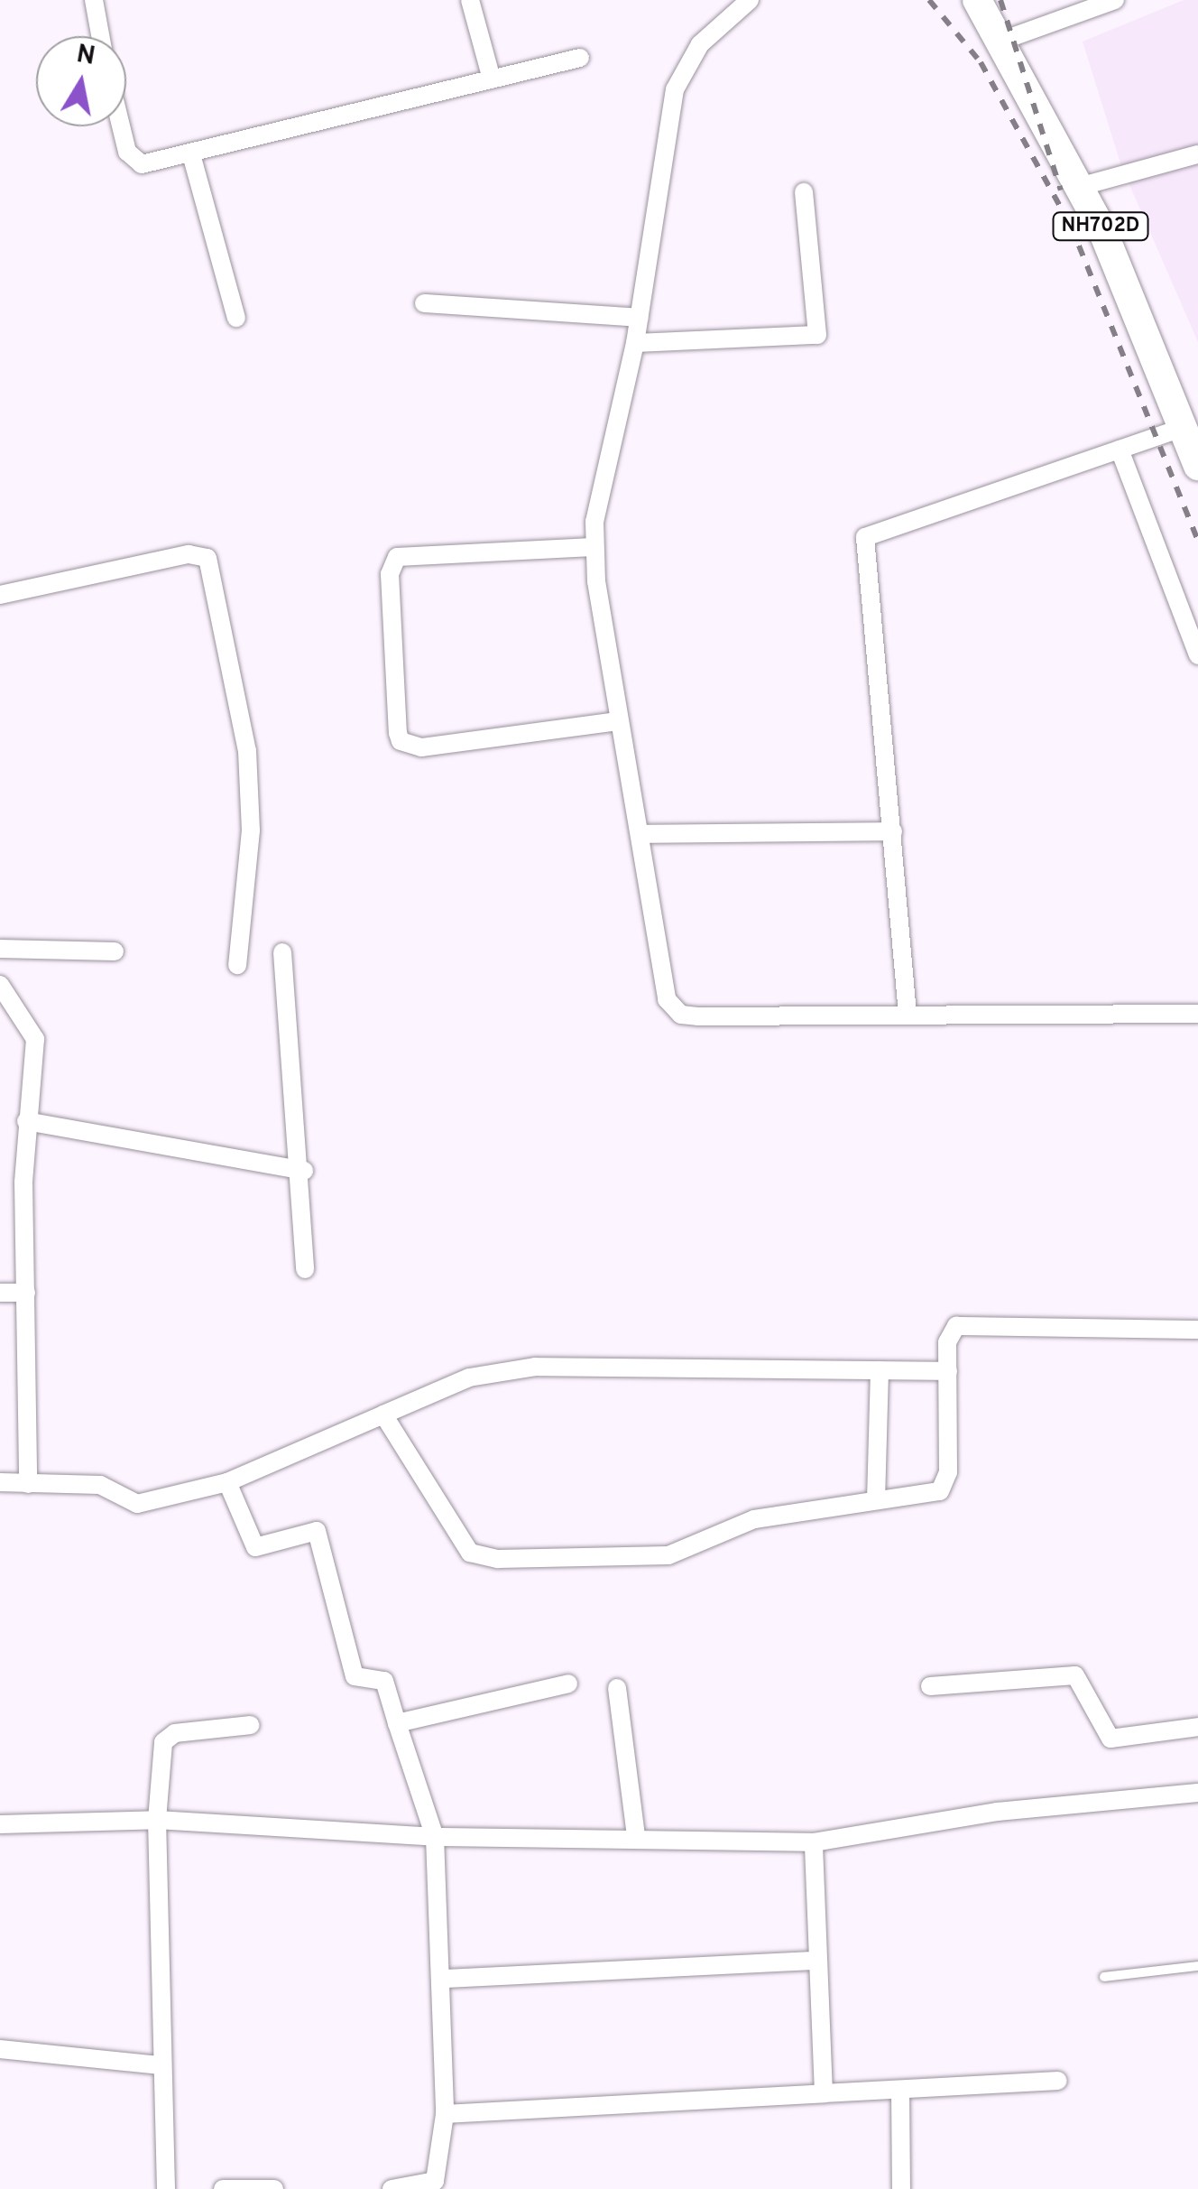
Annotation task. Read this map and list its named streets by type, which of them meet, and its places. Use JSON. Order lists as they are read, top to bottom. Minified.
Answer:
{"streets":{"highway":["NH702D"]},"north":"top"}
